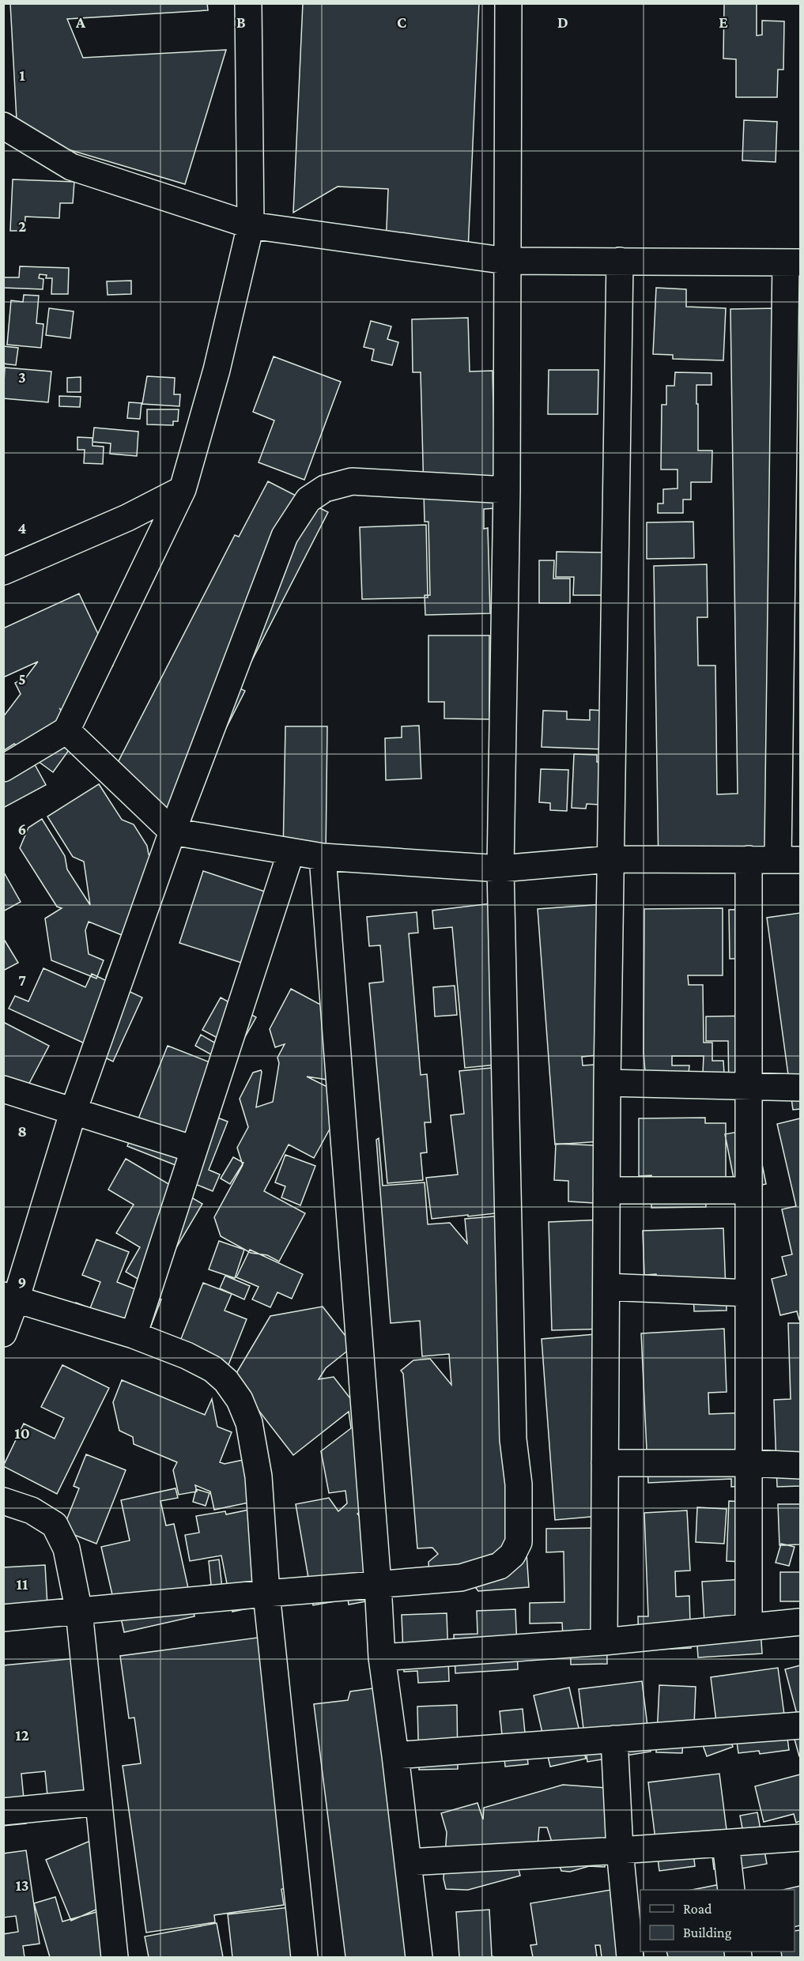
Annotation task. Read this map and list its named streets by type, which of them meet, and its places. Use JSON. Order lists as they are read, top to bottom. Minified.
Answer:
{"legend":["Road","Building"],"grid":{"columns":["A","B","C","D","E"],"rows":["1","2","3","4","5","6","7","8","9","10","11","12","13"]}}
